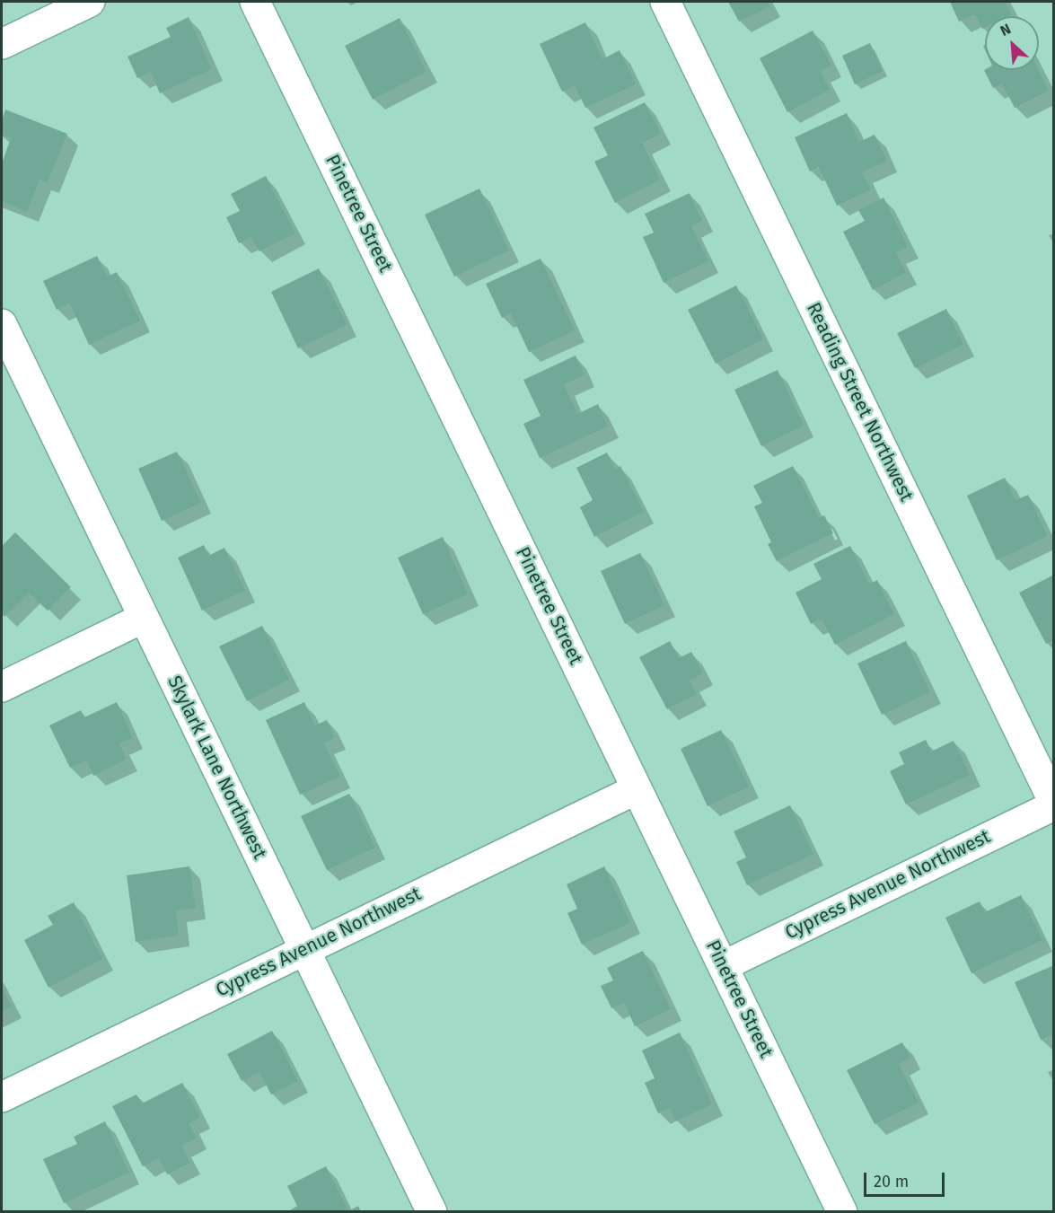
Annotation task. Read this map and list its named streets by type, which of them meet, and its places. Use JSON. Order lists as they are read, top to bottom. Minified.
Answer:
{"streets":{"street":["Pinetree Street","Reading Street Northwest","Skylark Lane Northwest","Cypress Avenue Northwest"]},"crossings":[["Pinetree Street","Cypress Avenue Northwest"],["Reading Street Northwest","Cypress Avenue Northwest"],["Skylark Lane Northwest","Cypress Avenue Northwest"]],"scale_bar":"20 m","north":"top left"}
